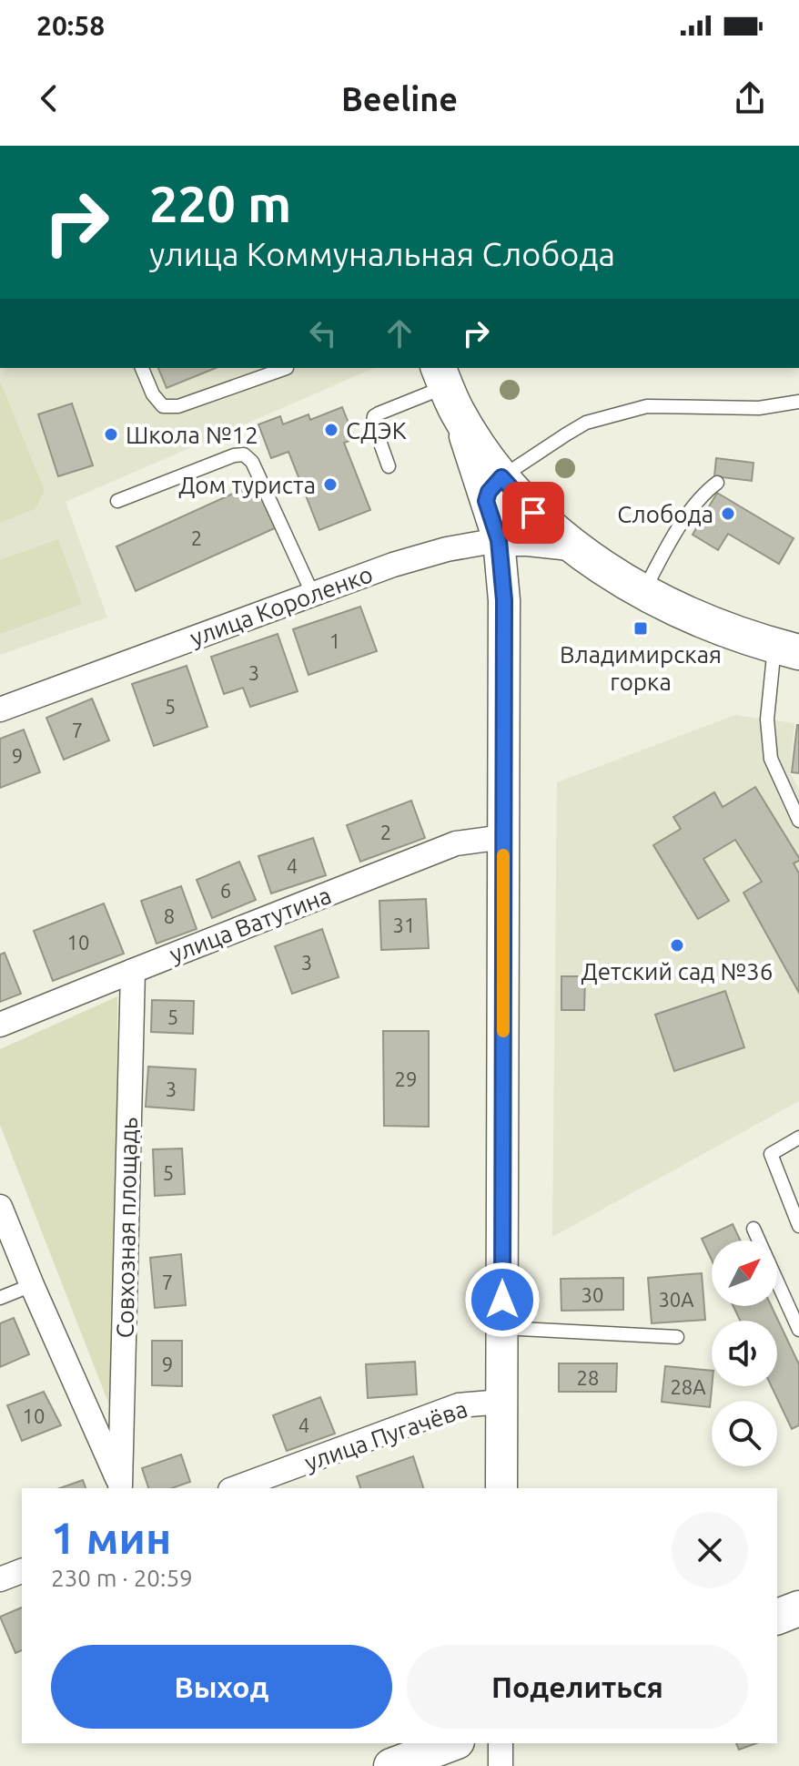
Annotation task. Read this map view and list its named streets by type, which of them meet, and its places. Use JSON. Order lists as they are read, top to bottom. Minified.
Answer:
{"streets":{"street":["улица Короленко","улица Ватутина","Совхозная площадь","улица Пугачёва"]},"crossings":[["улица Ватутина","Совхозная площадь"]],"places":{"other":["СДЭК","Школа №12","Дом туриста","Слобода","Детский сад №36"],"transit":["Владимирская горка"]},"house_numbers":["2","1","3","5","7","9","2","4","6","8","31","10","3","5","29","3","5","7","30","30А","9","28","28А","10","4"],"north":"top right","page":{"status":"20:58","header":"Beeline","turn":["220 m","улица Коммунальная Слобода"],"heading":["1 мин","230 m · 20:59"],"buttons":["Выход","Поделиться"]}}
